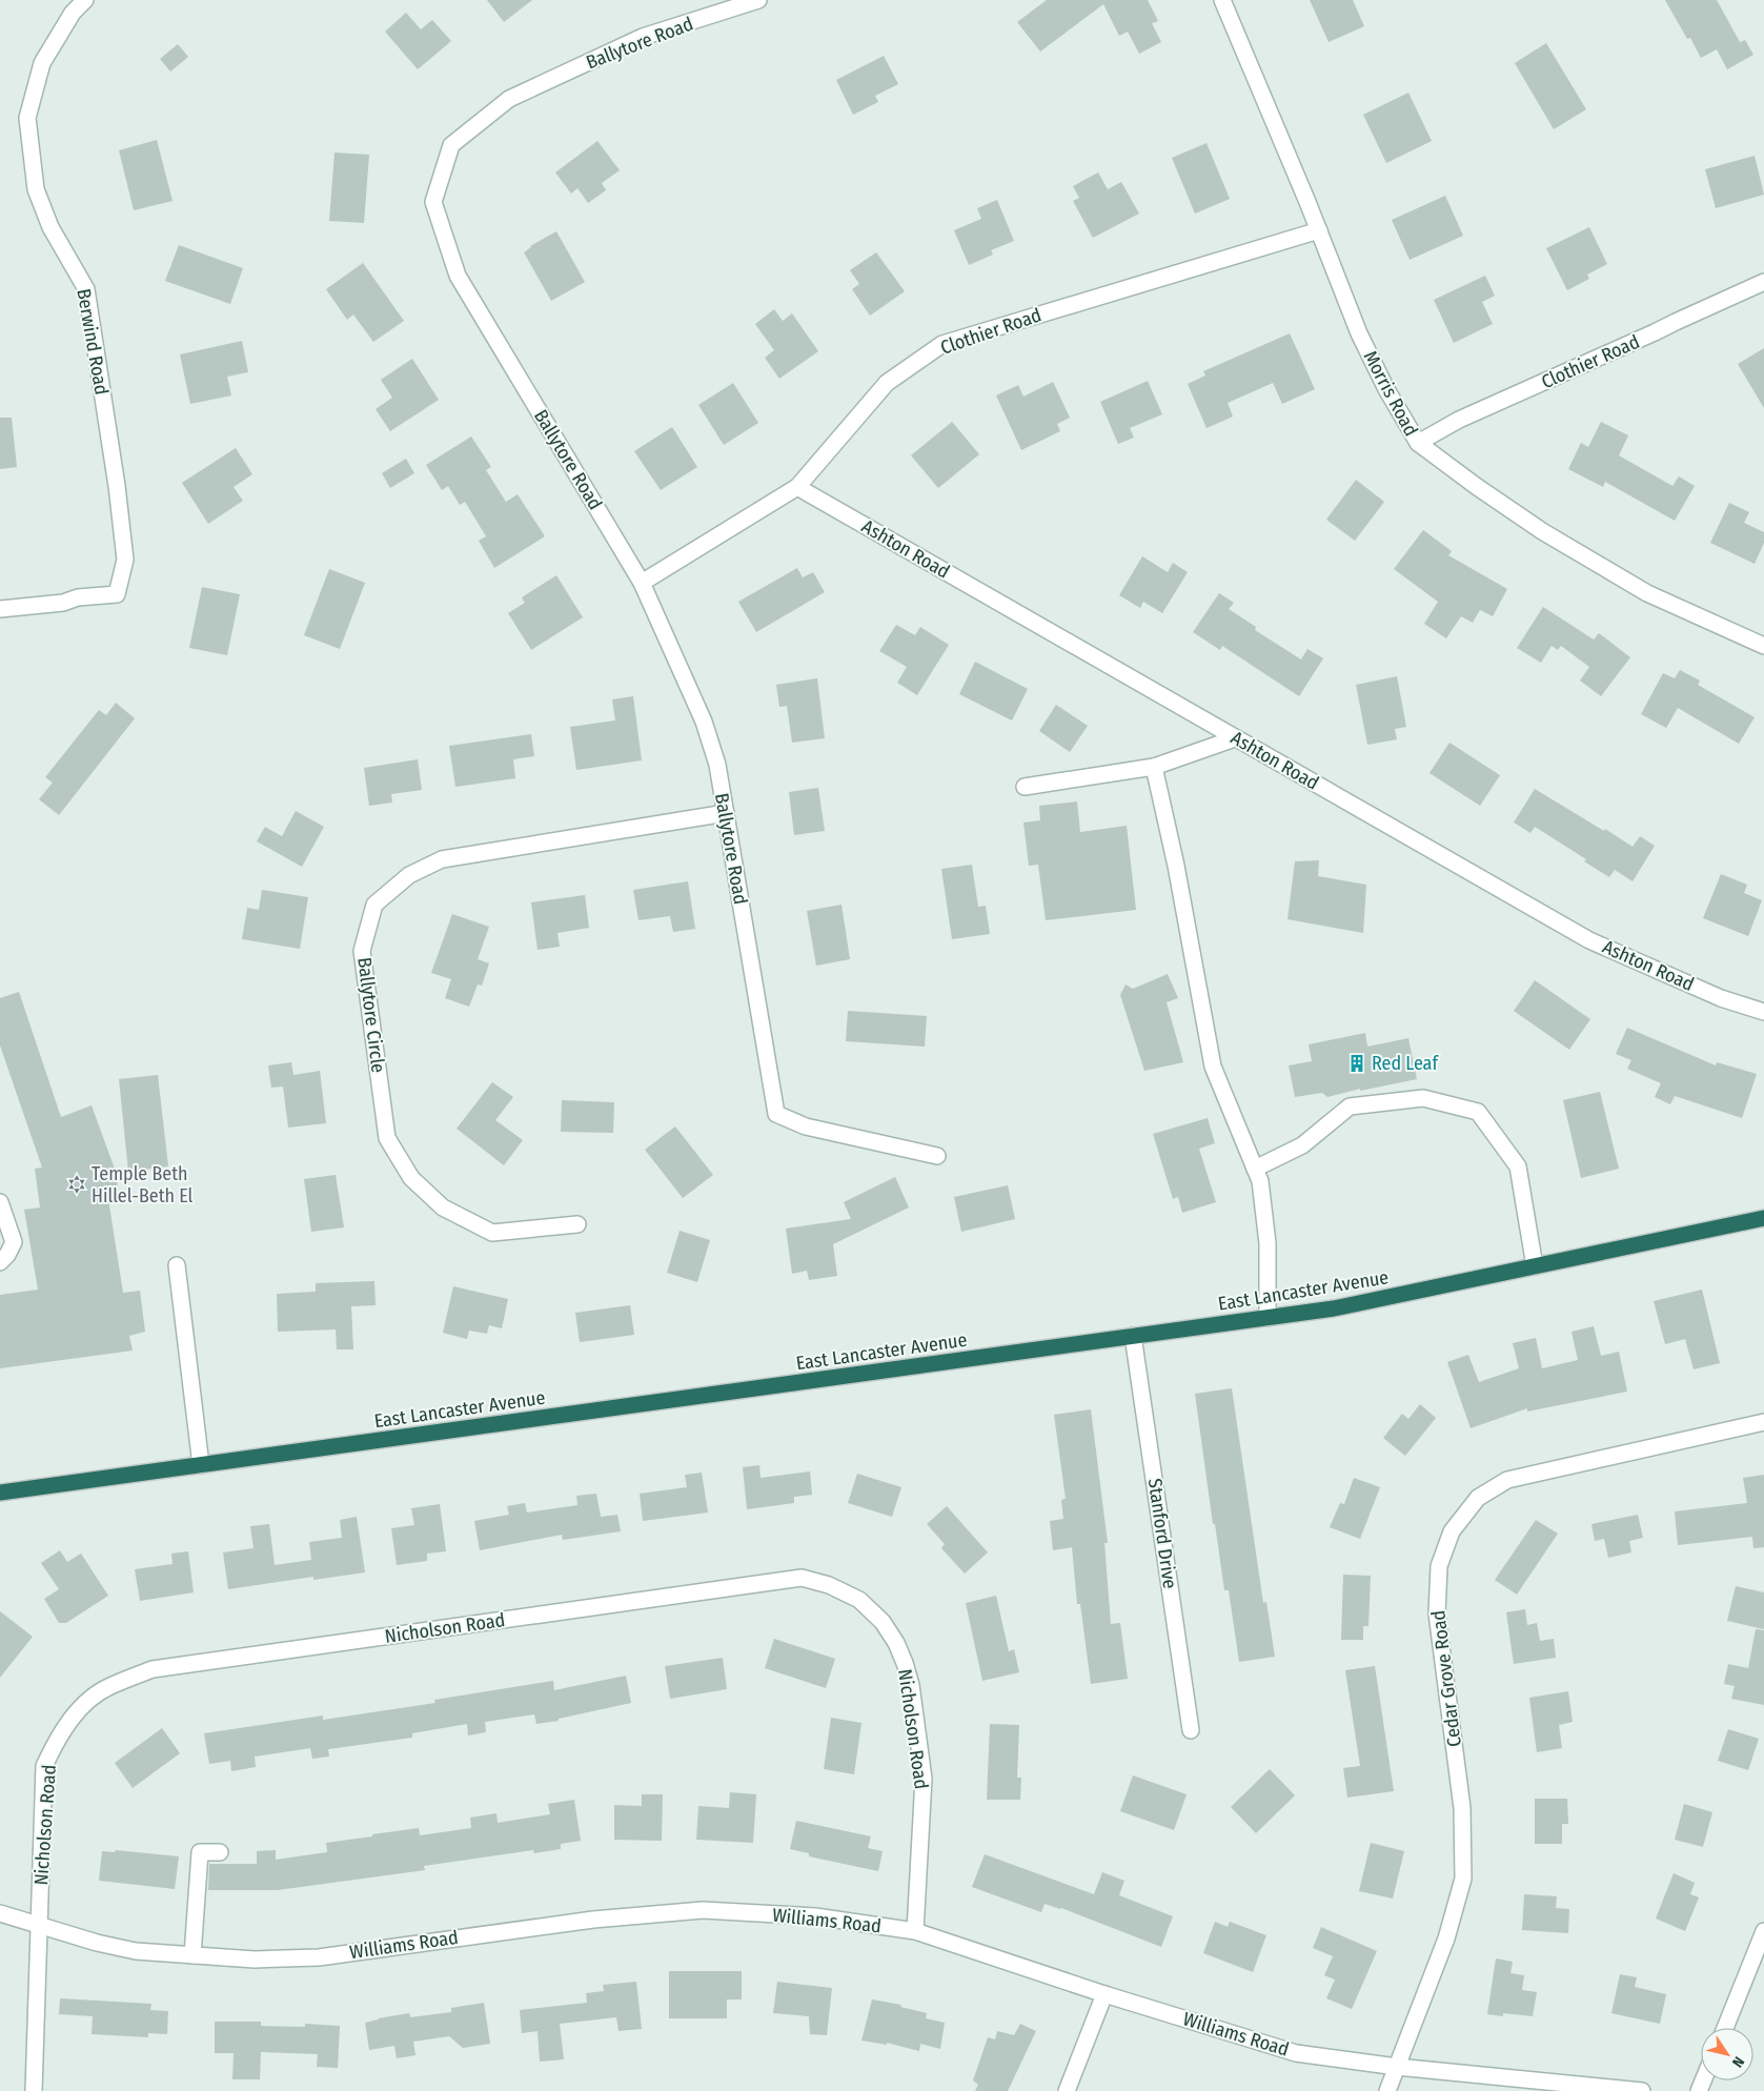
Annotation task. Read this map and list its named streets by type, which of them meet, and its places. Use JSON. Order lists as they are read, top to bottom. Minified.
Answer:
{"streets":{"highway":["East Lancaster Avenue"],"street":["Ballytore Road","Clothier Road","Berwind Road","Morris Road","Ashton Road","Ballytore Circle","Stanford Drive","Nicholson Road","Cedar Grove Road","Williams Road"]},"crossings":[["Ballytore Road","Clothier Road"],["Ballytore Road","Ballytore Circle"],["Clothier Road","Morris Road"],["Clothier Road","Ashton Road"],["East Lancaster Avenue","Stanford Drive"],["Nicholson Road","Williams Road"],["Cedar Grove Road","Williams Road"]],"places":{"building":["Red Leaf"],"synagogue":["Temple Beth Hillel-Beth El"]},"north":"bottom right"}
